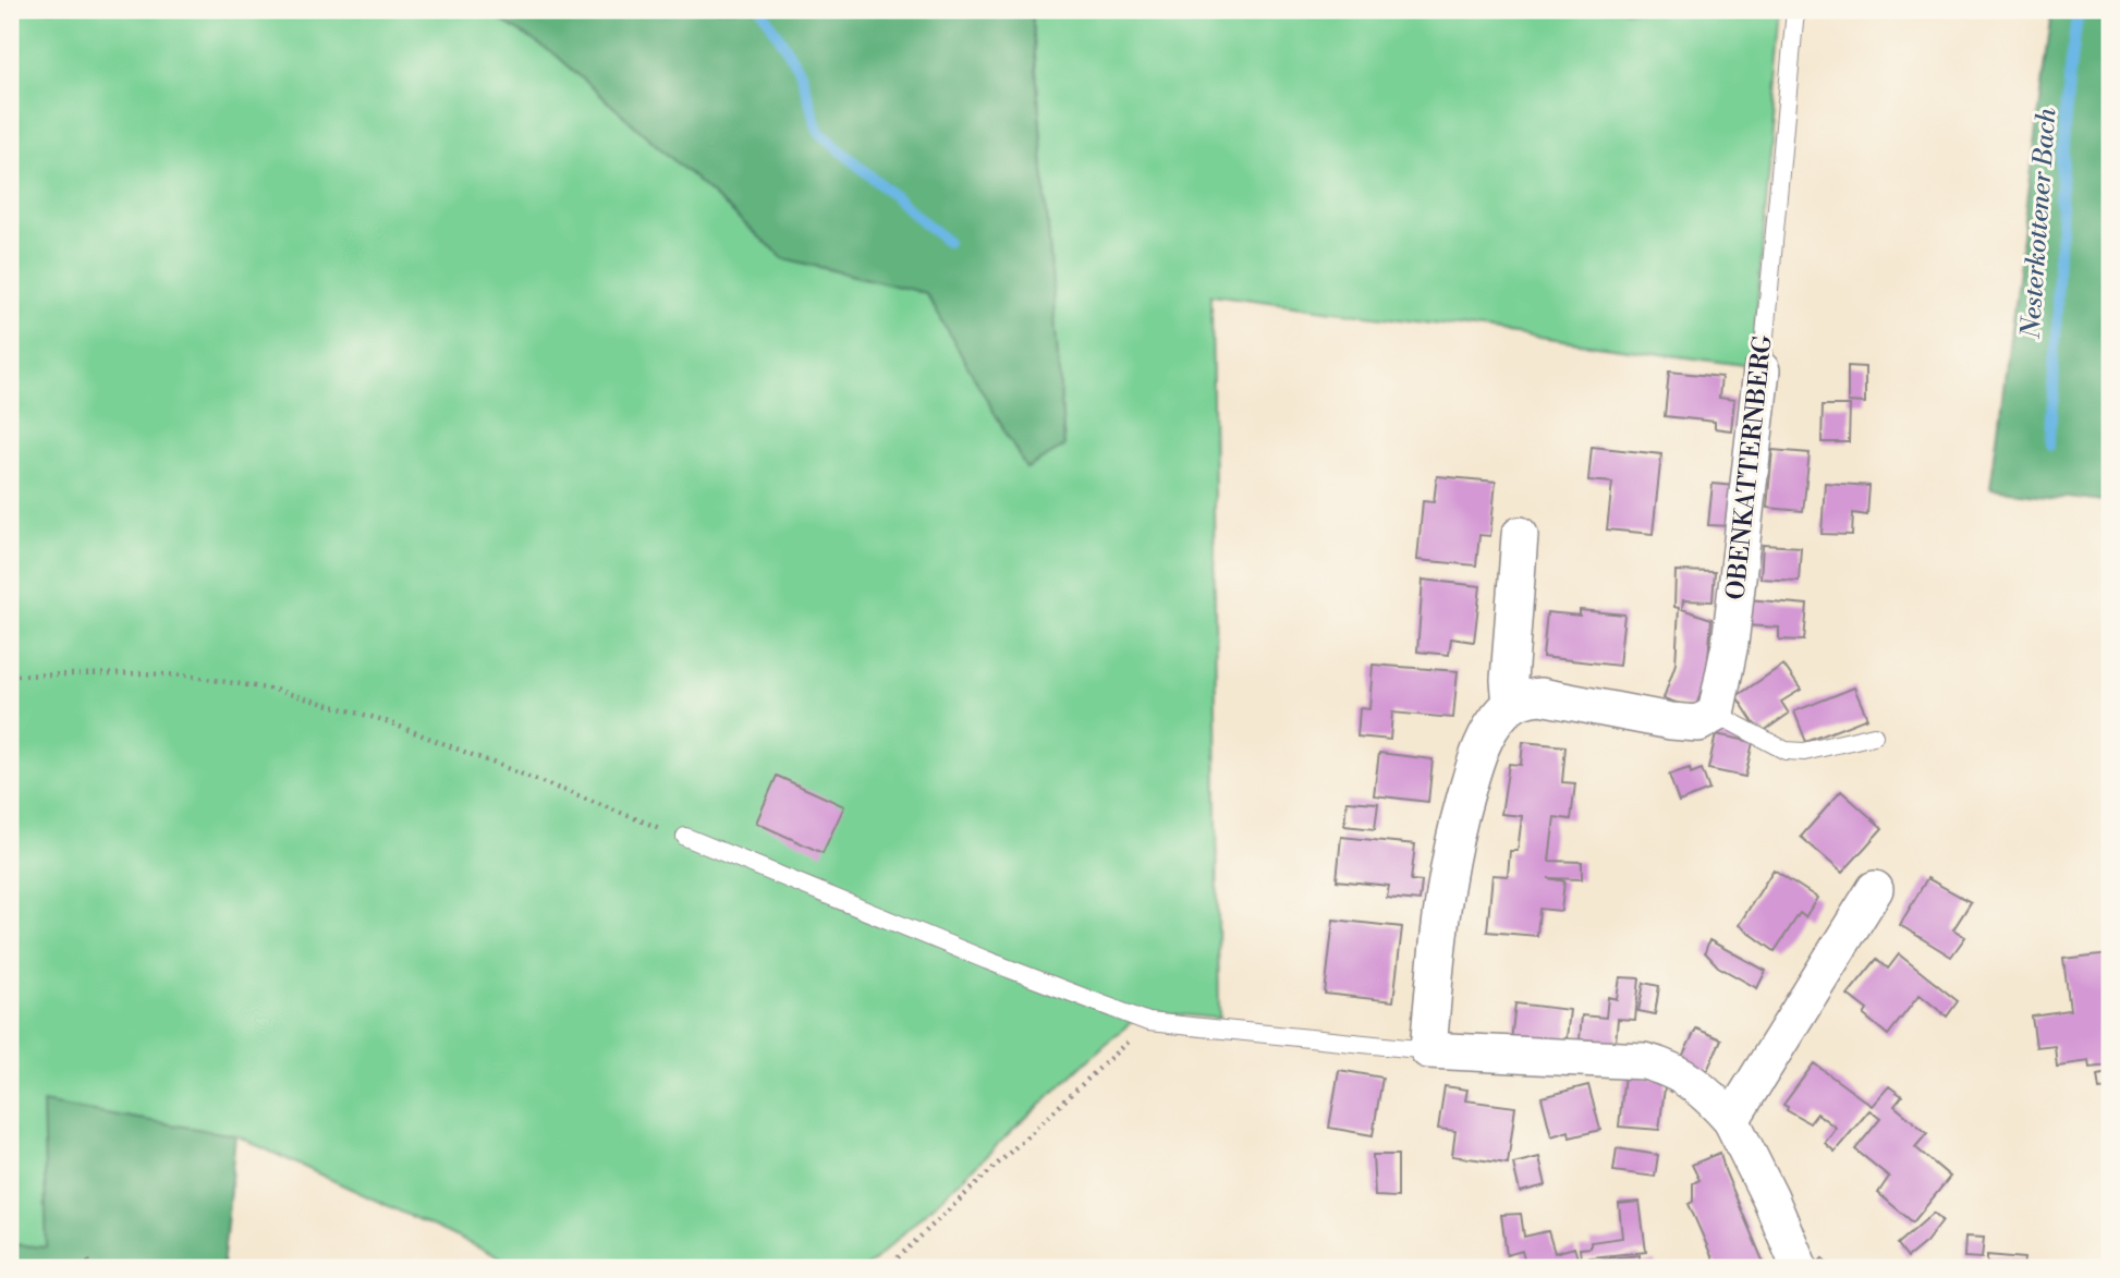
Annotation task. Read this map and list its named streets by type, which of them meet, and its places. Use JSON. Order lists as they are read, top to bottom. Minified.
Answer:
{"streets":{"street":["OBENKATTERNBERG"]},"water":["Nesterkottener Bach"]}
